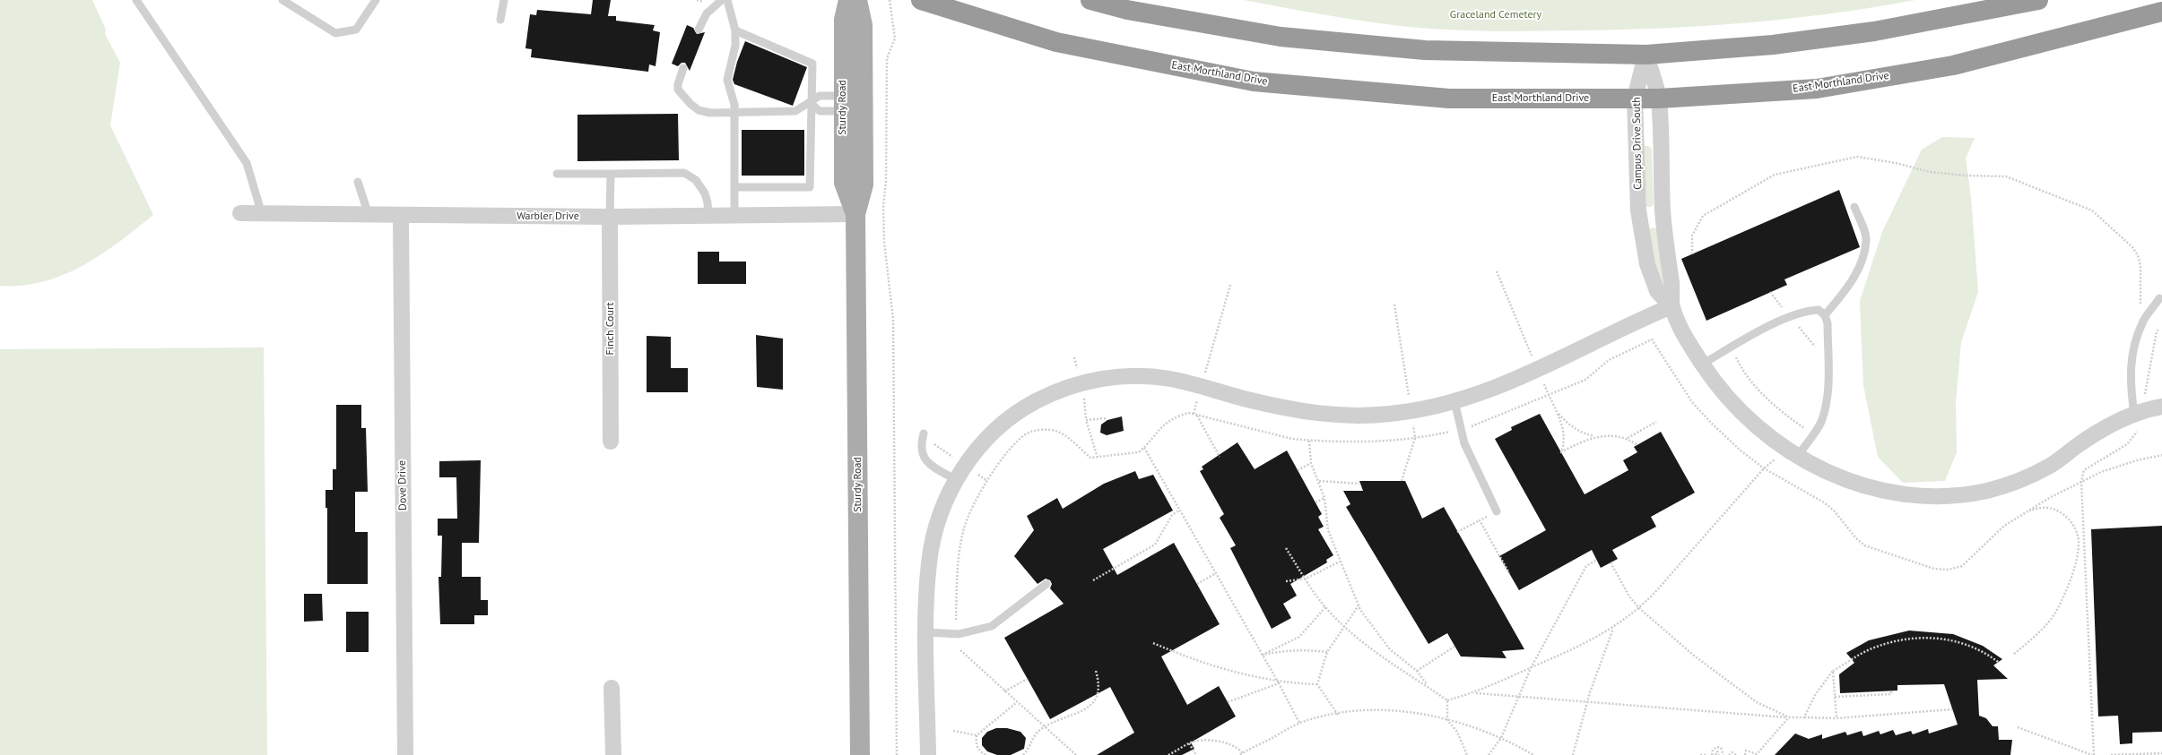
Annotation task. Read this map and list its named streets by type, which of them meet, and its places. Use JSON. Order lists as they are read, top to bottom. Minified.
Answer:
{"streets":{"highway":["East Morthland Drive"],"main road":["Sturdy Road"],"street":["Campus Drive South","Warbler Drive","Finch Court","Dove Drive"]},"crossings":[["East Morthland Drive","Campus Drive South"],["Sturdy Road","Warbler Drive"],["Warbler Drive","Finch Court"],["Warbler Drive","Dove Drive"]],"parks":["Graceland Cemetery"]}
